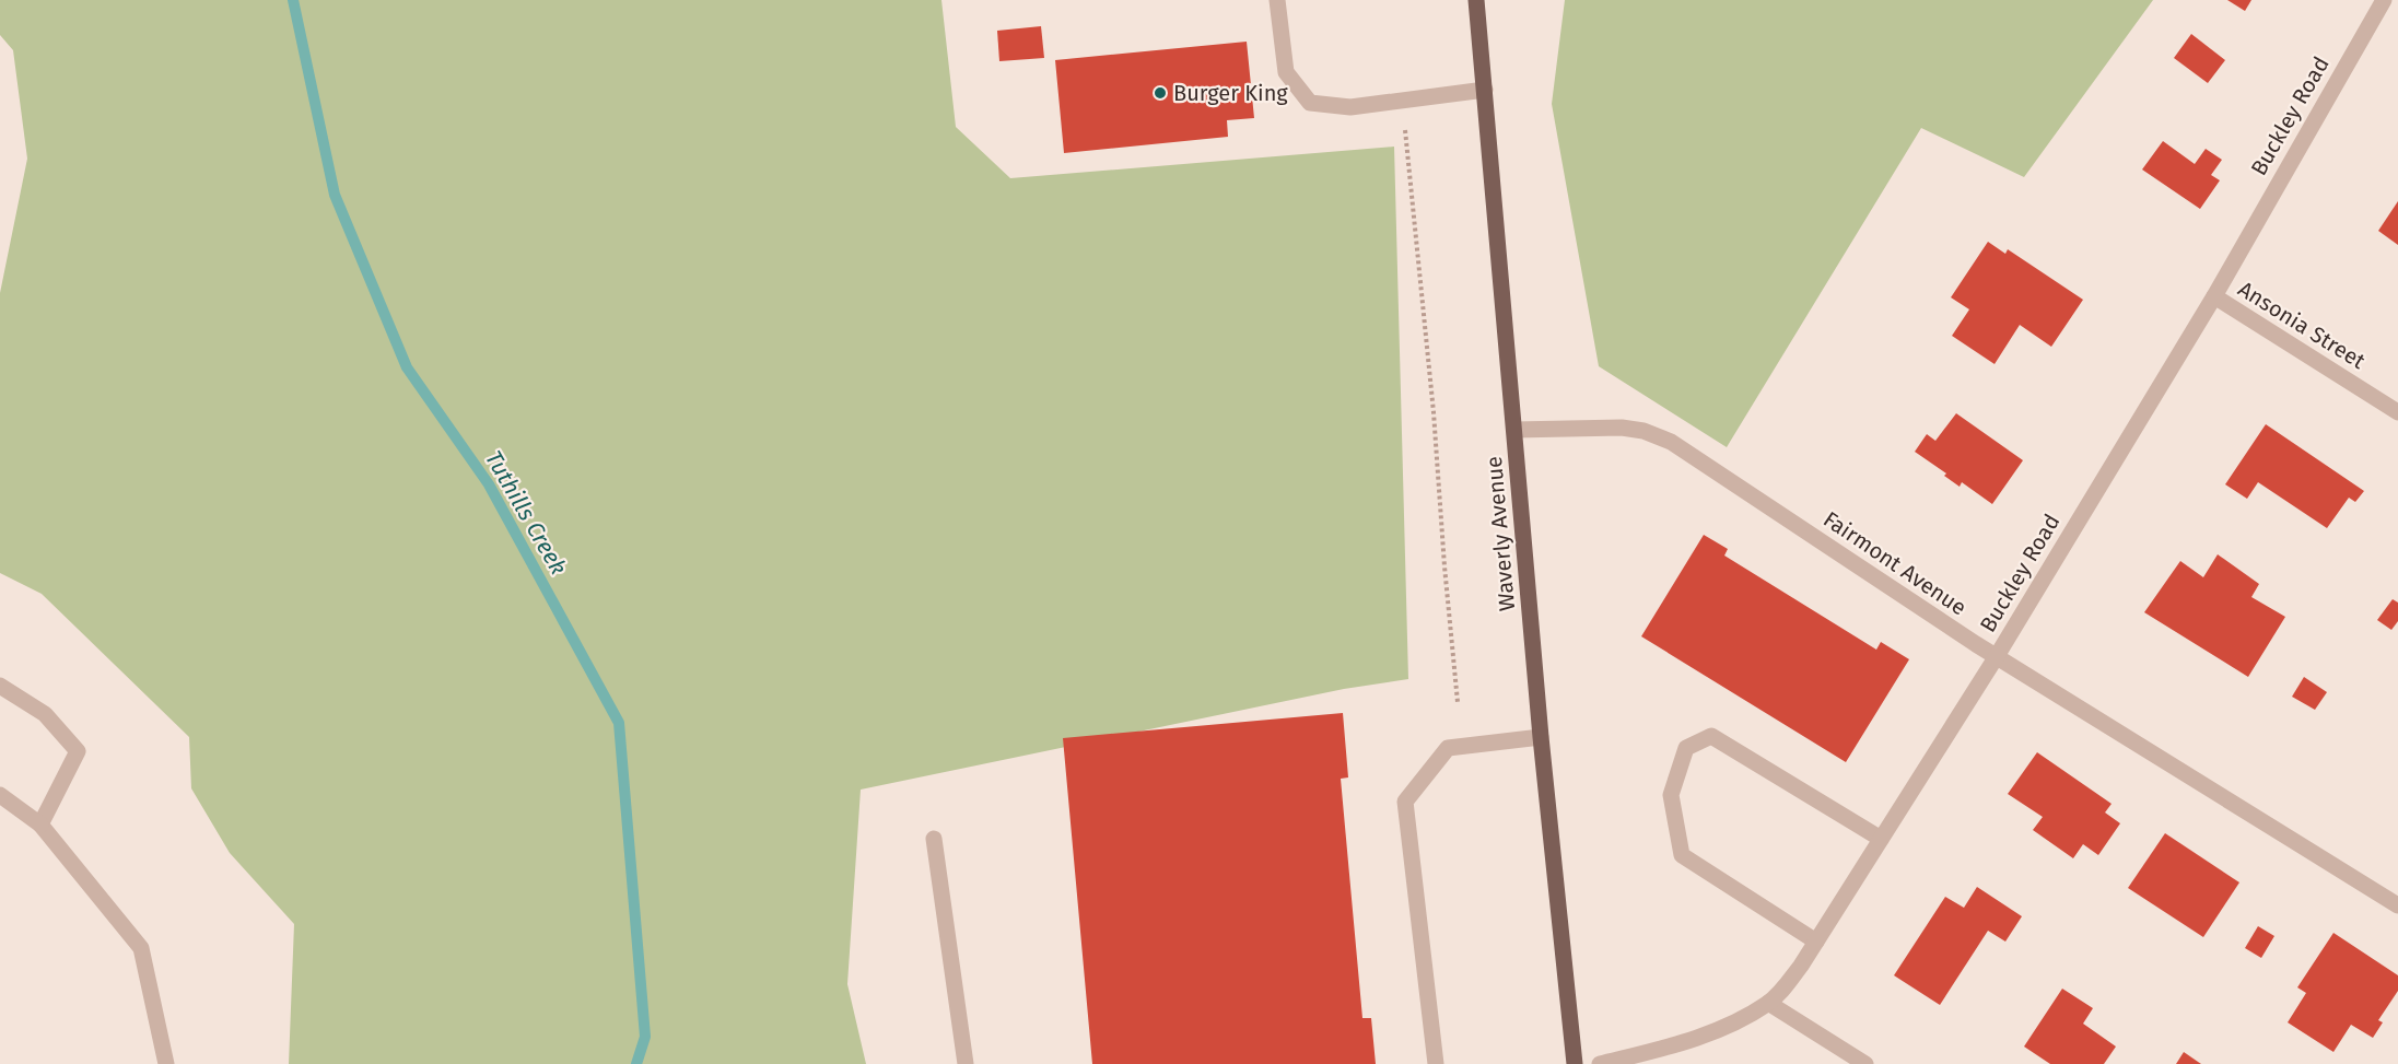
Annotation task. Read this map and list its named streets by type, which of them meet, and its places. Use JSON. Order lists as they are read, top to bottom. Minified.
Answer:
{"streets":{"main road":["Waverly Avenue"],"street":["Buckley Road","Ansonia Street","Fairmont Avenue"]},"crossings":[["Buckley Road","Ansonia Street"],["Buckley Road","Fairmont Avenue"],["Waverly Avenue","Fairmont Avenue"]],"water":["Tuthills Creek"],"places":["Burger King"]}
